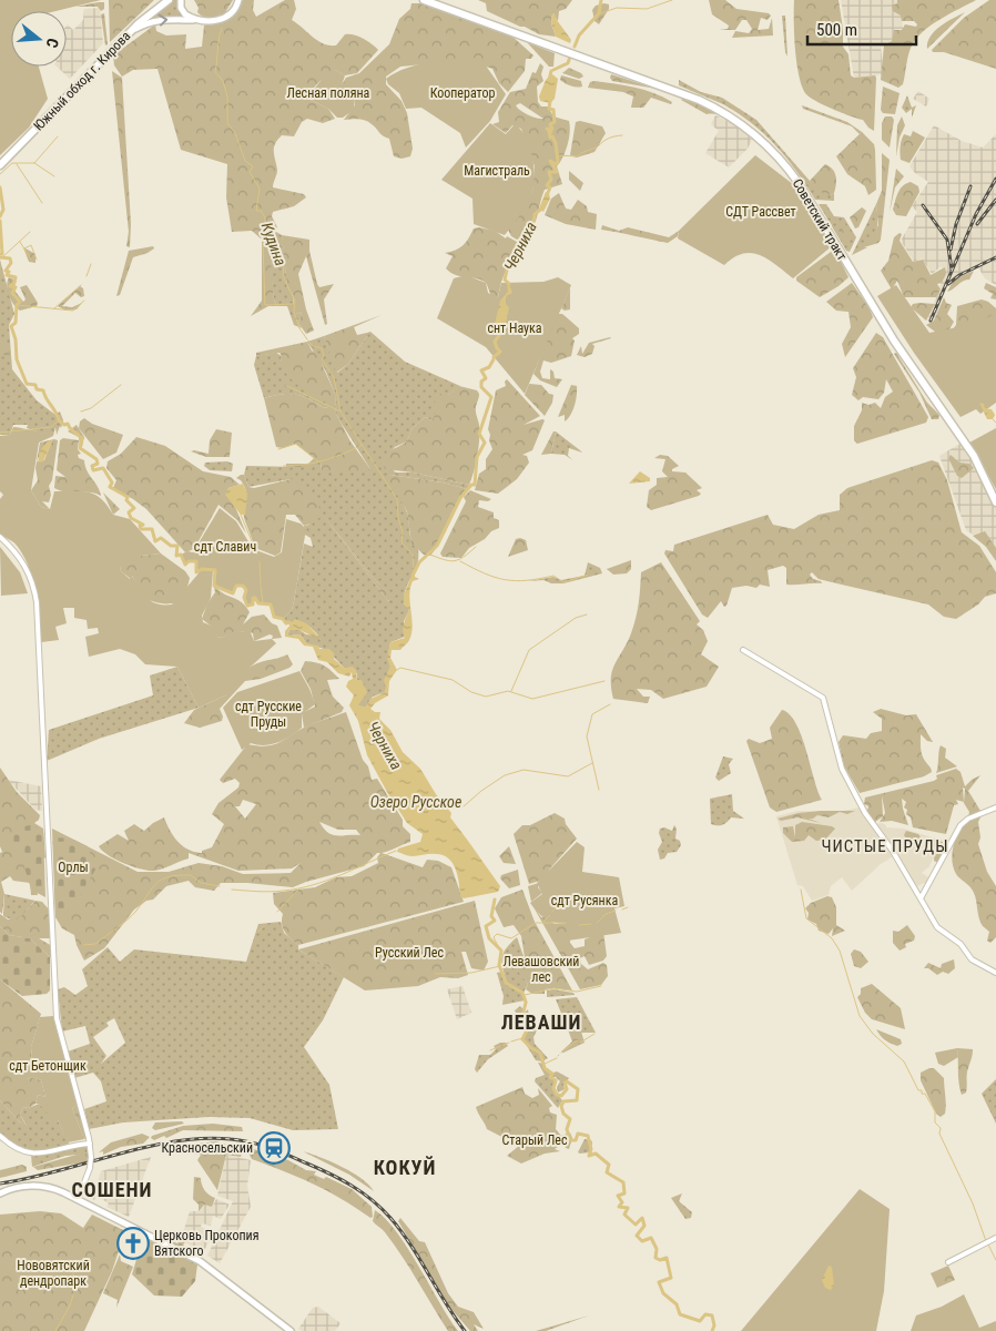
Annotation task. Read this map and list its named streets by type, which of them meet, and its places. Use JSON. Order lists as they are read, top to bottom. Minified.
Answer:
{"streets":{"highway":["Южный обход г. Кирова","Советский тракт"]},"districts":["ЧИСТЫЕ ПРУДЫ","ЛЕВАШИ","КОКУЙ","СОШЕНИ"],"water":["Кудина","Черниха","Озеро Русское"],"parks":["Лесная поляна","Кооператор","Магистраль","СДТ Рассвет","снт Наука","сдт Славич","сдт Русские Пруды","Орлы","сдт Русянка","Русский Лес","Левашовский лес","сдт Бетонщик","Старый Лес","Нововятский дендропарк"],"places":{"station":["Красносельский"],"church":["Церковь Прокопия Вятского"]},"scale_bar":"500 m","north":"right"}
